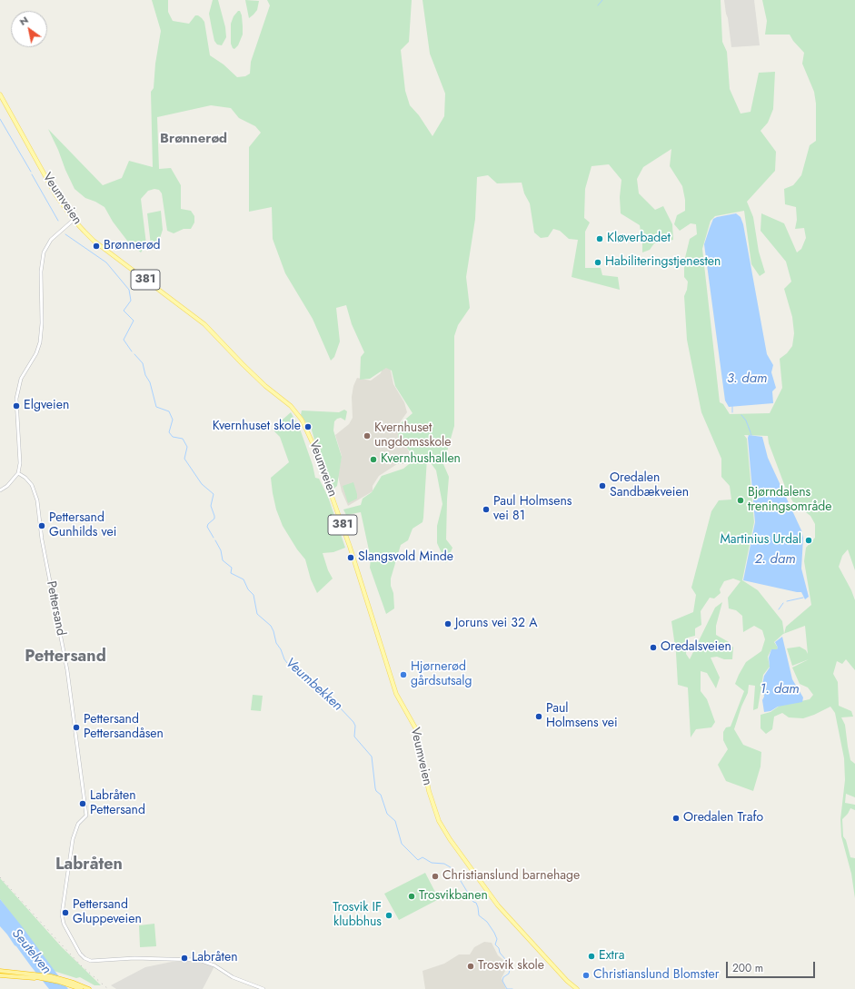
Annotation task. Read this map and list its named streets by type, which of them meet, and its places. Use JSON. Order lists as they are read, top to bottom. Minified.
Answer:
{"streets":{"main road":["Veumveien","381"],"street":["Pettersand"]},"districts":["Brønnerød","Pettersand","Labråten"],"water":["3. dam","2. dam","Veumbekken","1. dam","Seutelven"],"places":["Kløverbadet","Brønnerød","Habiliteringstjenesten","Elgveien","Kvernhuset skole","Kvernhuset ungdomsskole","Kvernhushallen","Oredalen Sandbækveien","Bjørndalens treningsområde","Paul Holmsens vei 81","Pettersand Gunhilds vei","Martinius Urdal","Slangsvold Minde","Joruns vei 32 A","Oredalsveien","Hjørnerød gårdsutsalg","Paul Holmsens vei","Pettersand Pettersandåsen","Labråten Pettersand","Oredalen Trafo","Christianslund barnehage","Trosvikbanen","Pettersand Gluppeveien","Trosvik IF klubbhus","Extra","Labråten","Trosvik skole","Christianslund Blomster"],"scale_bar":"200 m","north":"top left"}
